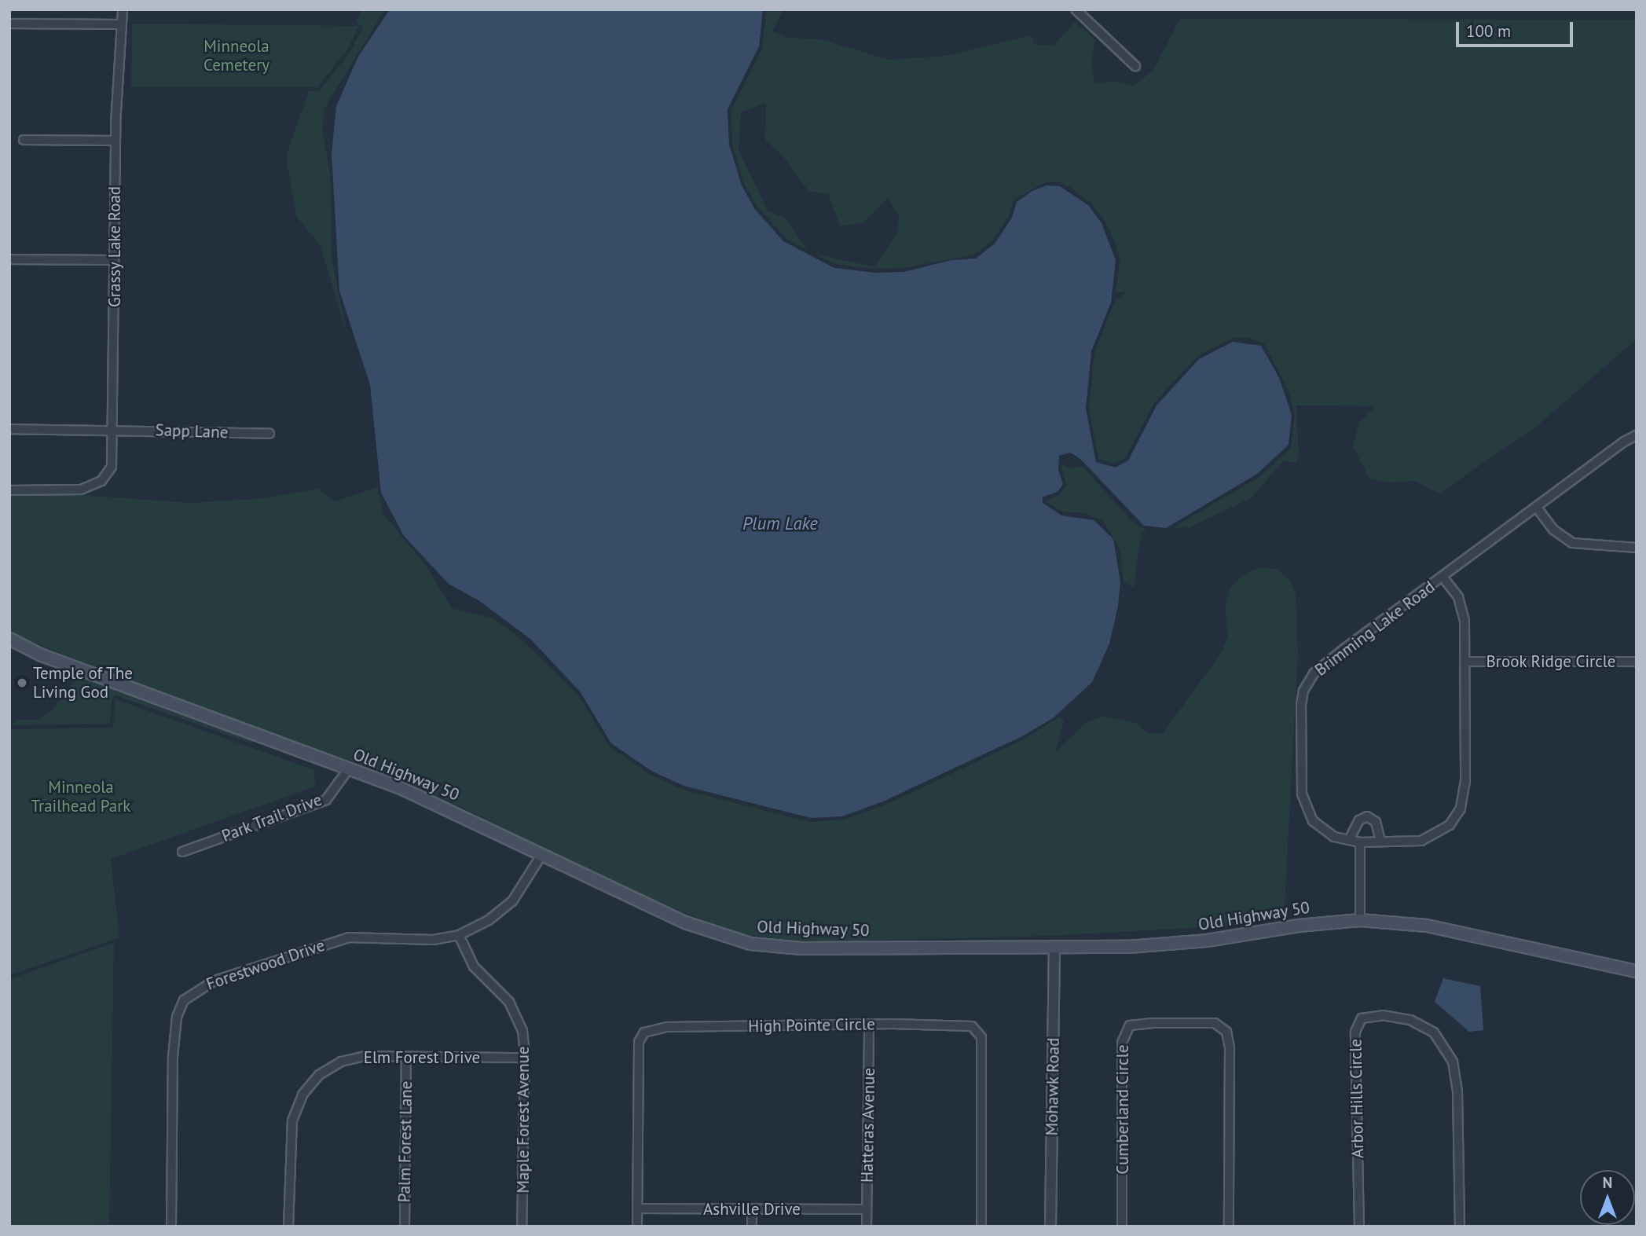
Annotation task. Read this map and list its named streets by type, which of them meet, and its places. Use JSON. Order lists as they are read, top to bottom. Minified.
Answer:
{"streets":{"main road":["Old Highway 50"],"street":["Grassy Lake Road","Sapp Lane","Brimming Lake Road","Brook Ridge Circle","Park Trail Drive","Forestwood Drive","High Pointe Circle","Elm Forest Drive","Mohawk Road","Arbor Hills Circle","Cumberland Circle","Maple Forest Avenue","Hatteras Avenue","Palm Forest Lane","Ashville Drive"]},"crossings":[["Grassy Lake Road","Sapp Lane"],["Brimming Lake Road","Brook Ridge Circle"],["Old Highway 50","Park Trail Drive"],["Old Highway 50","Forestwood Drive"],["Old Highway 50","Mohawk Road"],["Forestwood Drive","Maple Forest Avenue"],["High Pointe Circle","Hatteras Avenue"],["High Pointe Circle","Ashville Drive"],["Elm Forest Drive","Maple Forest Avenue"],["Elm Forest Drive","Palm Forest Lane"],["Hatteras Avenue","Ashville Drive"]],"water":["Plum Lake"],"parks":["Minneola Cemetery","Minneola Trailhead Park"],"places":["Temple of The Living God"],"scale_bar":"100 m","north":"top"}
